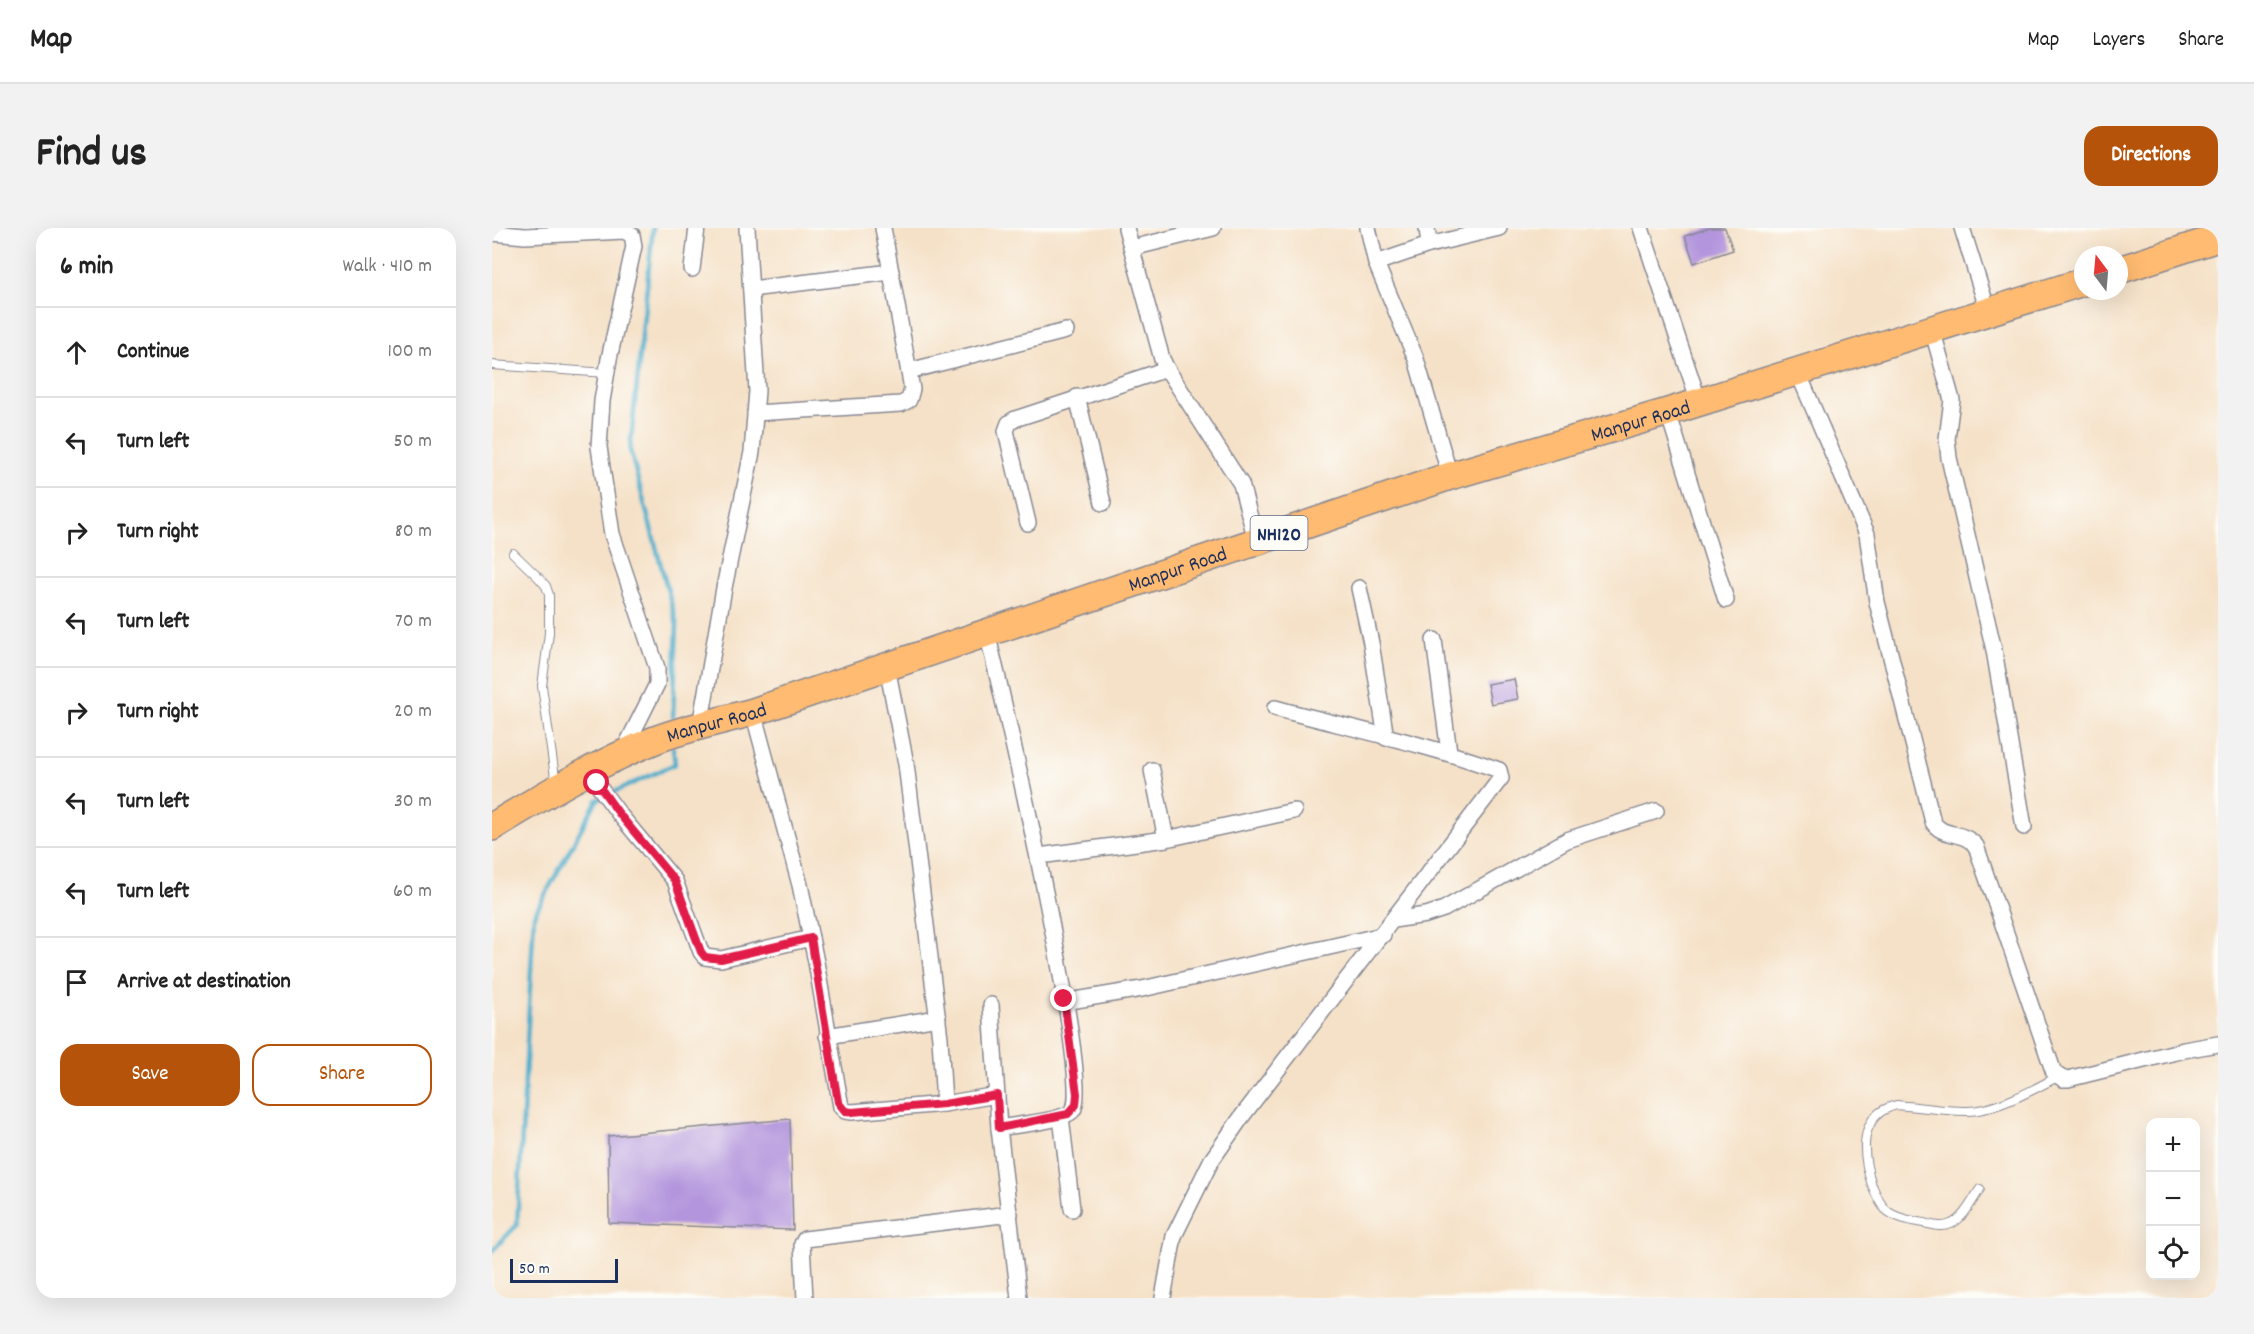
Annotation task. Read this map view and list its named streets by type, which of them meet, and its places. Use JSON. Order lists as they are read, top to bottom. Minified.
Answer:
{"streets":{"highway":["Manpur Road","NH120"]},"scale_bar":"50 m","north":"top","page":{"header":"Map","nav":["Map","Layers","Share"],"title":"Find us","buttons":["Directions",["Save","Share"]],"heading":["6 min","Walk · 410 m"],"list":[["Continue","100 m"],["Turn left","50 m"],["Turn right","80 m"],["Turn left","70 m"],["Turn right","20 m"],["Turn left","30 m"],["Turn left","60 m"],"Arrive at destination"],"map_buttons":["+","−"],"scale":"50 m"}}
